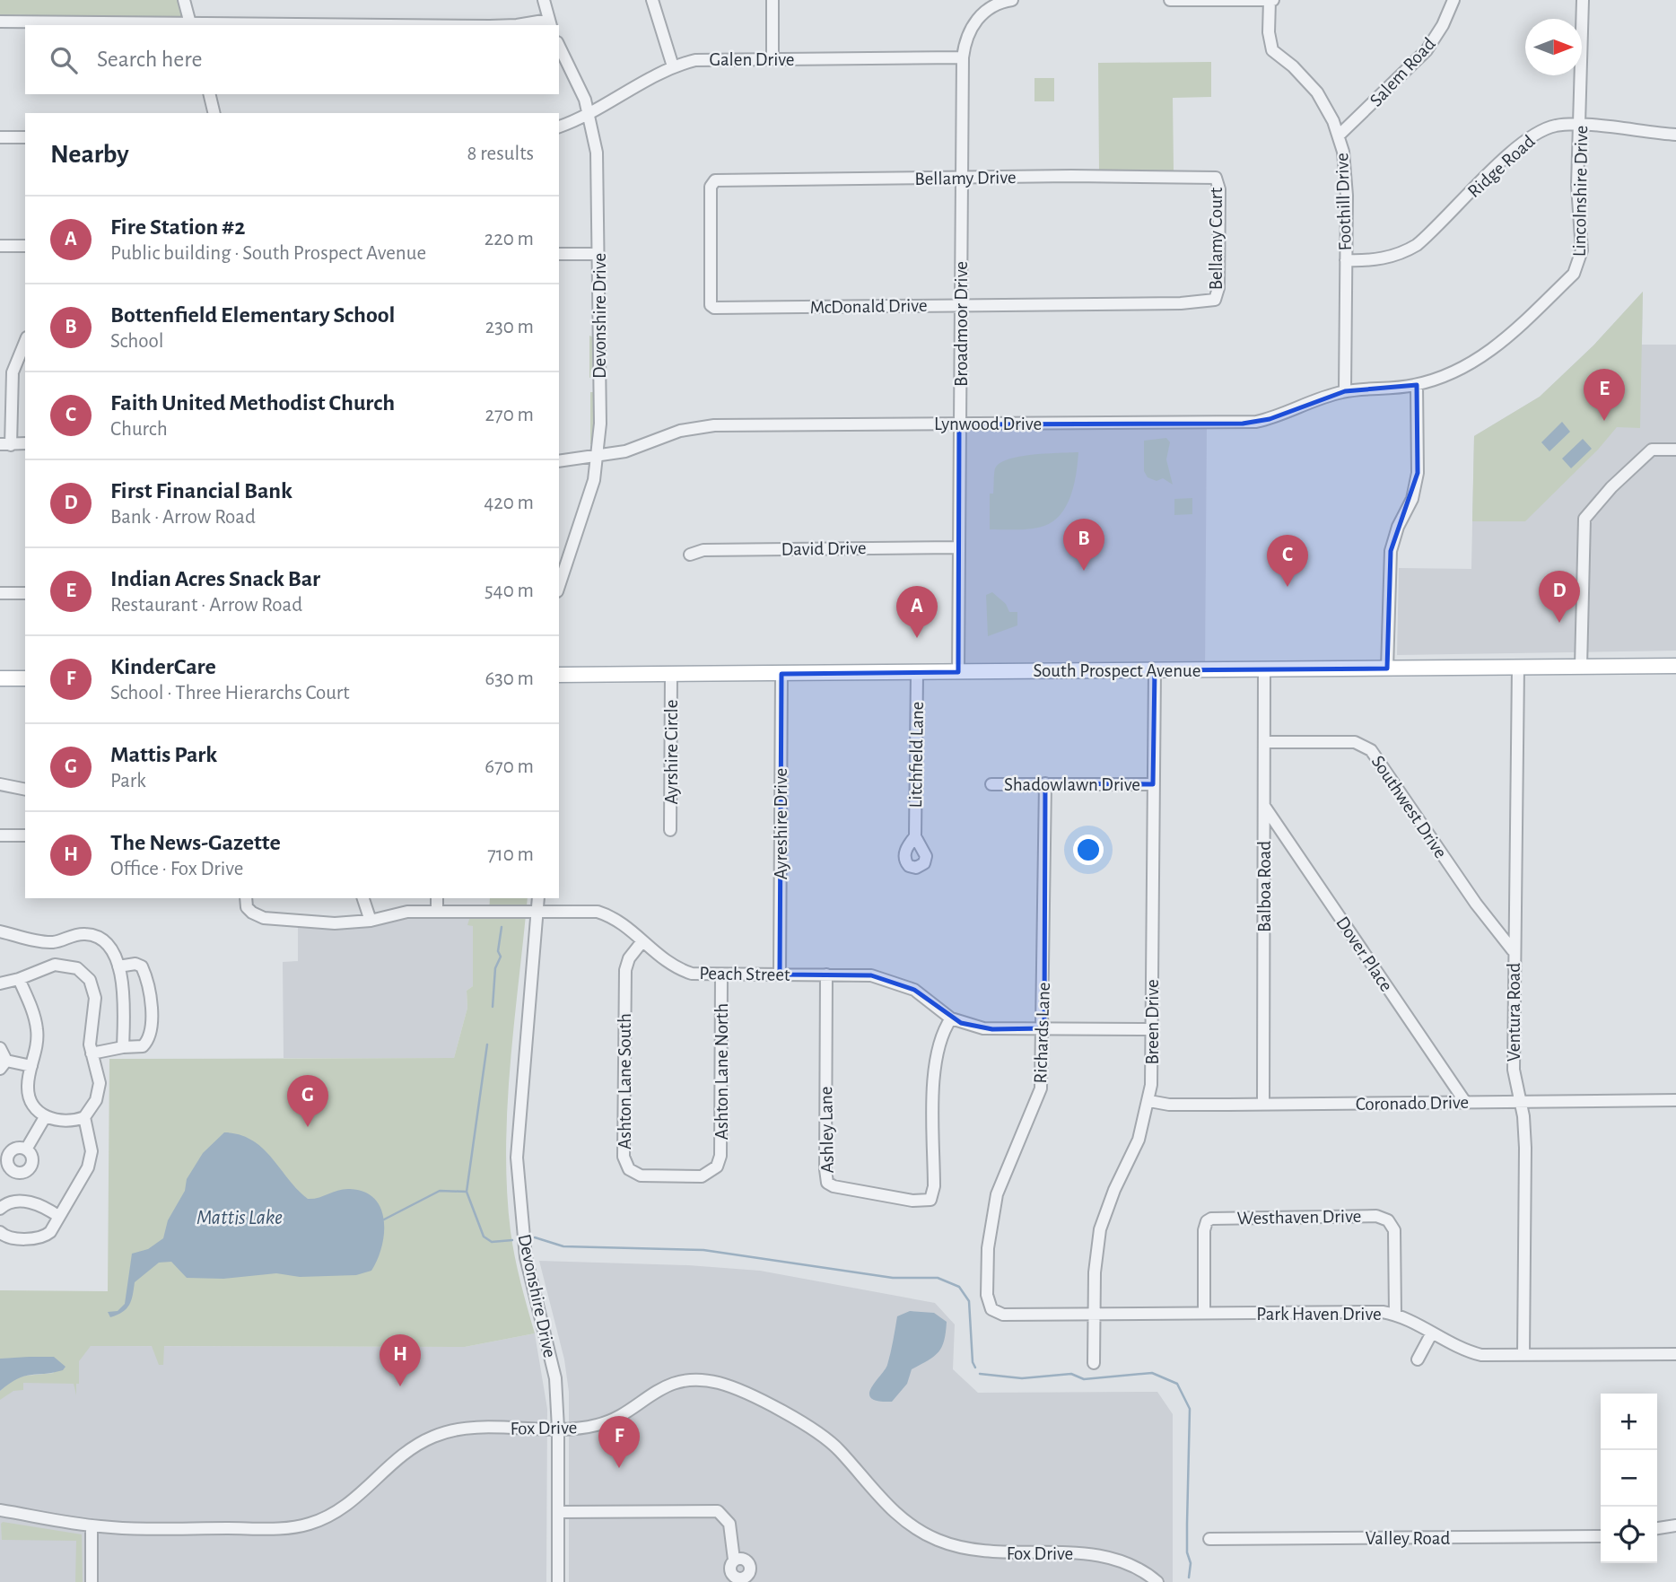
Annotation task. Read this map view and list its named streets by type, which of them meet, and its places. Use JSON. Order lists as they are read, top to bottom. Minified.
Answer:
{"streets":{"main road":["South Prospect Avenue"],"street":["Galen Drive","Salem Road","Ridge Road","Bellamy Drive","Lincolnshire Drive","Foothill Drive","Bellamy Court","McDonald Drive","Devonshire Drive","Broadmoor Drive","Lynwood Drive","David Drive","Ayrshire Circle","Litchfield Lane","Shadowlawn Drive","Southwest Drive","Ayreshire Drive","Balboa Road","Dover Place","Peach Street","Ventura Road","Breen Drive","Richards Lane","Ashton Lane North","Ashton Lane South","Coronado Drive","Ashley Lane","Westhaven Drive","Park Haven Drive","Fox Drive","Valley Road"]},"crossings":[["Galen Drive","Devonshire Drive"],["Galen Drive","Broadmoor Drive"],["Salem Road","Foothill Drive"],["Ridge Road","Lincolnshire Drive"],["Ridge Road","Foothill Drive"],["Bellamy Drive","Bellamy Court"],["Bellamy Drive","McDonald Drive"],["Bellamy Drive","Broadmoor Drive"],["Lincolnshire Drive","Lynwood Drive"],["Foothill Drive","Lynwood Drive"],["Bellamy Court","McDonald Drive"],["McDonald Drive","Broadmoor Drive"],["Devonshire Drive","Lynwood Drive"],["Devonshire Drive","Peach Street"],["Devonshire Drive","Fox Drive"],["Broadmoor Drive","Lynwood Drive"],["Broadmoor Drive","David Drive"],["Broadmoor Drive","South Prospect Avenue"],["South Prospect Avenue","Ayrshire Circle"],["South Prospect Avenue","Litchfield Lane"],["South Prospect Avenue","Ayreshire Drive"],["South Prospect Avenue","Balboa Road"],["South Prospect Avenue","Ventura Road"],["South Prospect Avenue","Breen Drive"],["Shadowlawn Drive","Breen Drive"],["Shadowlawn Drive","Richards Lane"],["Southwest Drive","Balboa Road"],["Southwest Drive","Ventura Road"],["Ayreshire Drive","Peach Street"],["Balboa Road","Dover Place"],["Balboa Road","Coronado Drive"],["Dover Place","Coronado Drive"],["Peach Street","Breen Drive"],["Peach Street","Richards Lane"],["Peach Street","Ashton Lane North"],["Peach Street","Ashton Lane South"],["Peach Street","Ashley Lane"],["Ventura Road","Coronado Drive"],["Ventura Road","Park Haven Drive"],["Breen Drive","Coronado Drive"],["Breen Drive","Park Haven Drive"],["Richards Lane","Park Haven Drive"],["Ashton Lane North","Ashton Lane South"],["Westhaven Drive","Park Haven Drive"]],"water":["Mattis Lake"],"north":"right","page":{"search":"Search here","heading":["Nearby","8 results"],"list":[{"mark":"A","name":"Fire Station #2","note":"Public building · South Prospect Avenue","value":"220 m"},{"mark":"B","name":"Bottenfield Elementary School","note":"School","value":"230 m"},{"mark":"C","name":"Faith United Methodist Church","note":"Church","value":"270 m"},{"mark":"D","name":"First Financial Bank","note":"Bank · Arrow Road","value":"420 m"},{"mark":"E","name":"Indian Acres Snack Bar","note":"Restaurant · Arrow Road","value":"540 m"},{"mark":"F","name":"KinderCare","note":"School · Three Hierarchs Court","value":"630 m"},{"mark":"G","name":"Mattis Park","note":"Park","value":"670 m"},{"mark":"H","name":"The News-Gazette","note":"Office · Fox Drive","value":"710 m"}],"pins":["E","B","C","D","A","G","H","F"],"map_buttons":["+","−"]}}
